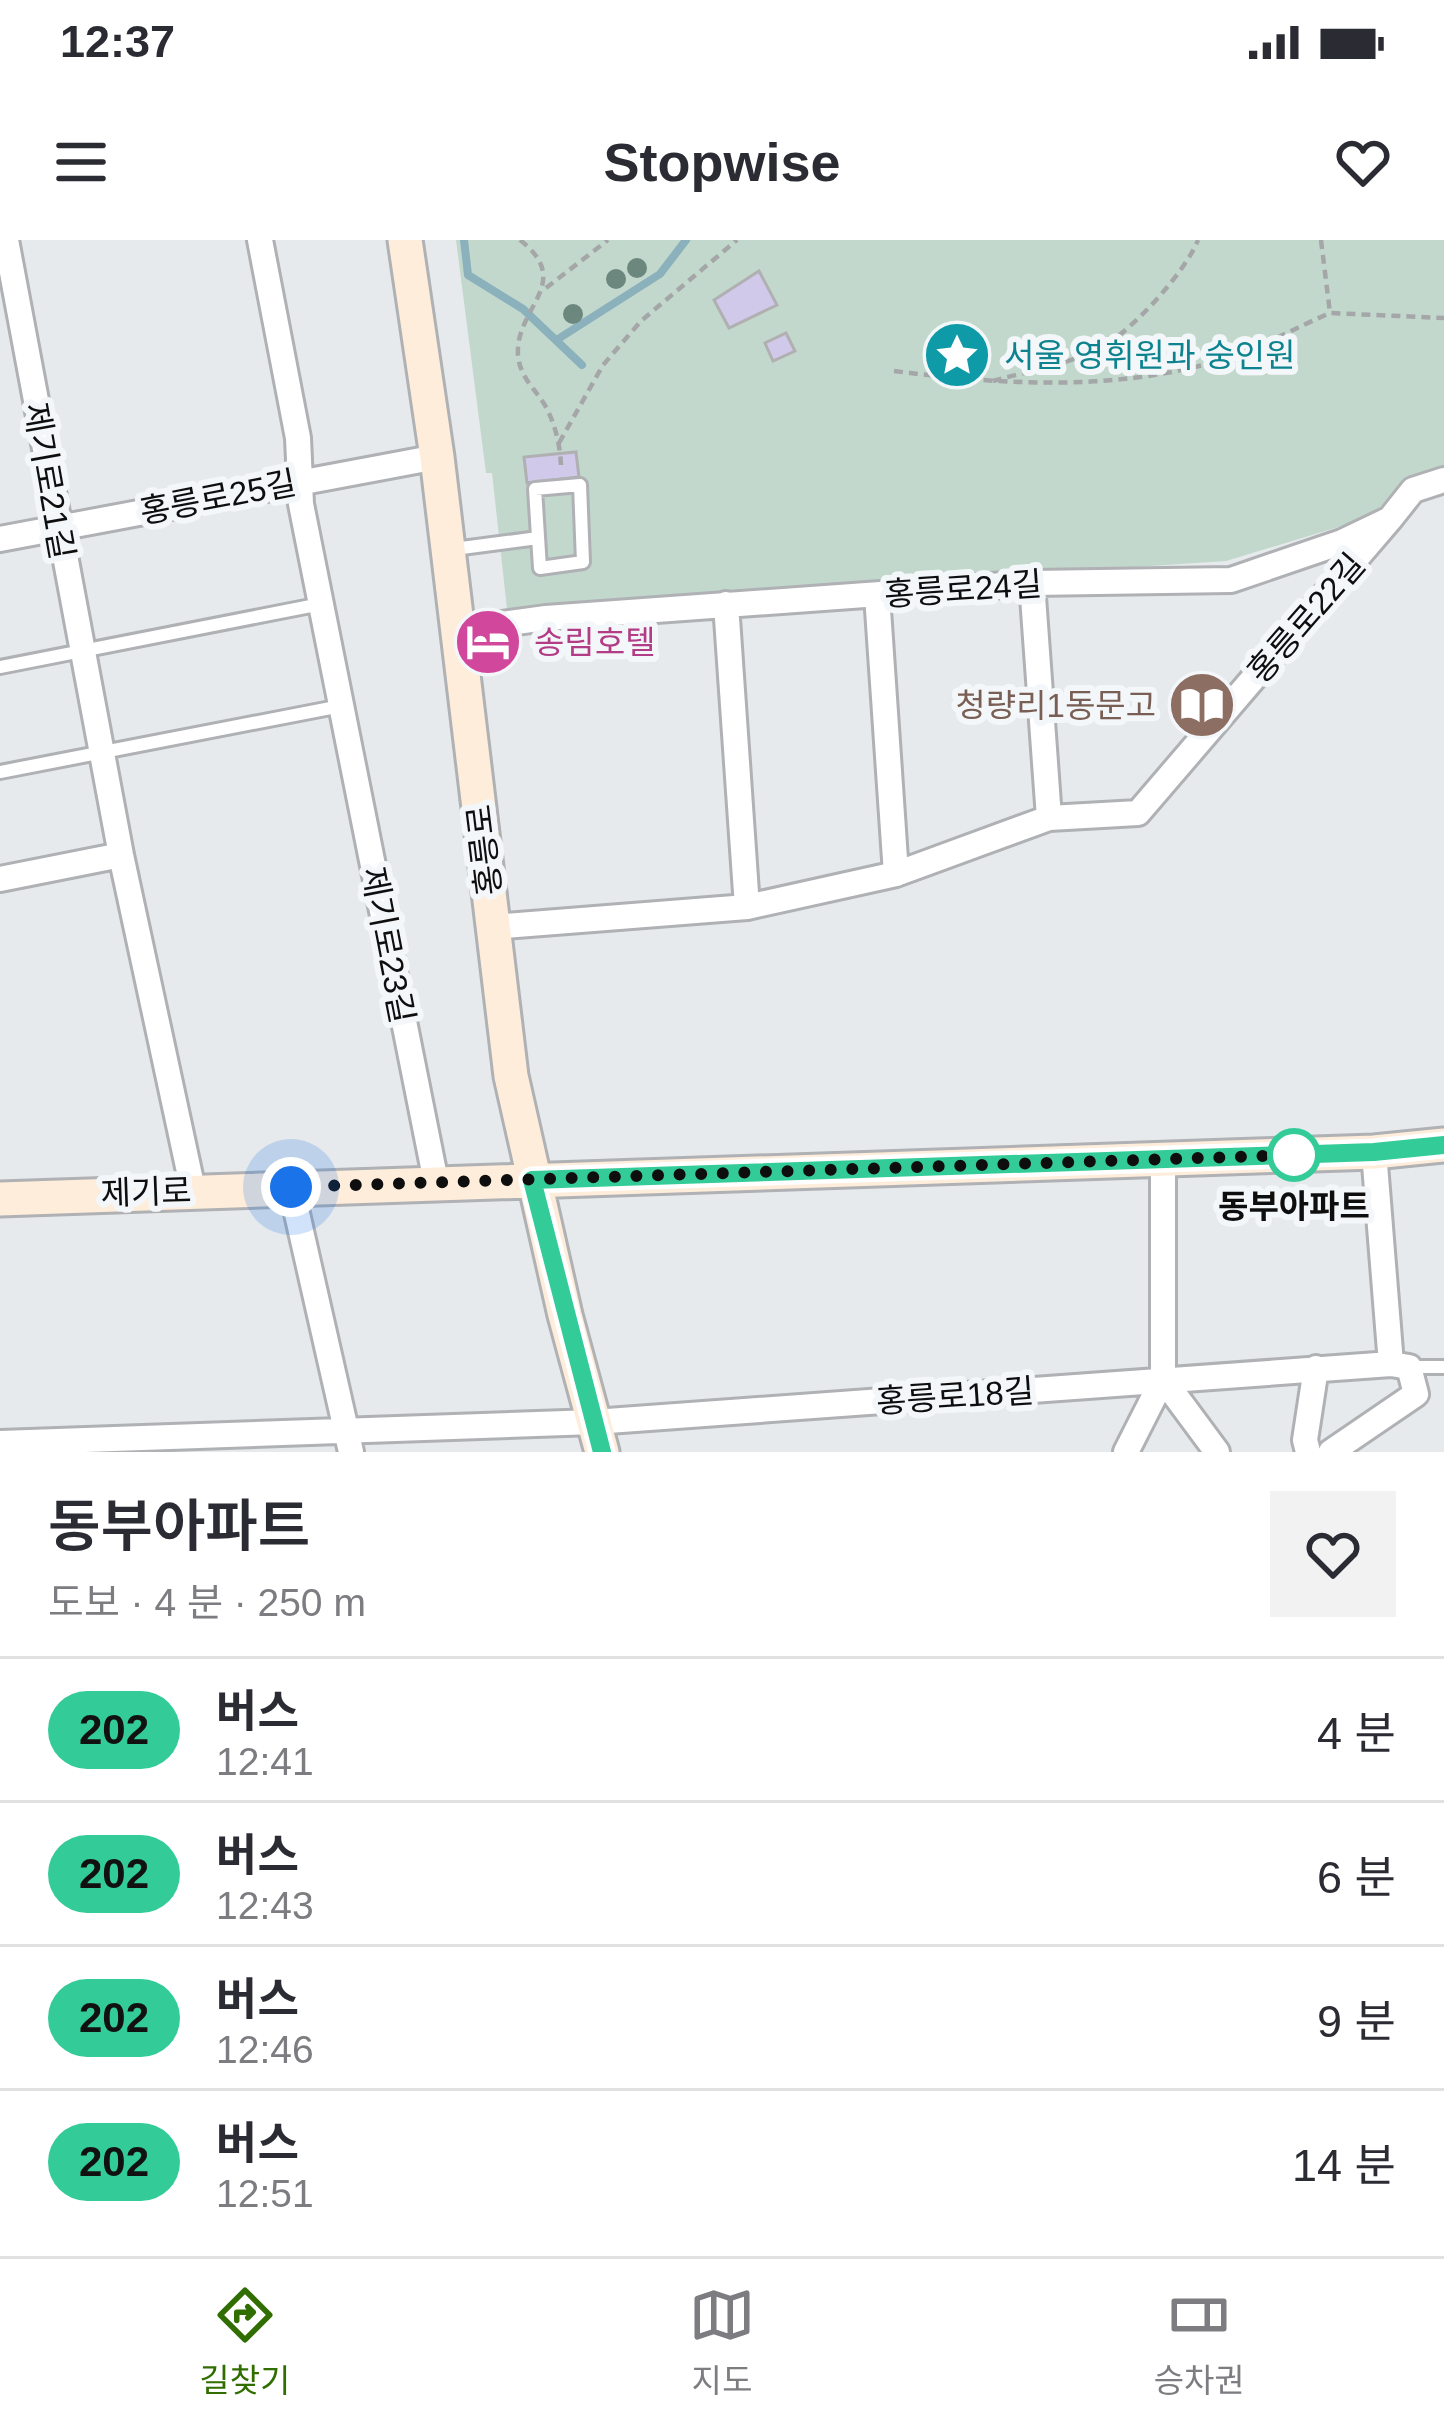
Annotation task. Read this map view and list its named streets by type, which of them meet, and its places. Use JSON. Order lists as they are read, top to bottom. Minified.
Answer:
{"streets":{"main road":["홍릉로","제기로"],"street":["제기로21길","홍릉로25길","홍릉로24길","홍릉로22길","제기로23길","홍릉로18길"]},"crossings":[["제기로21길","홍릉로25길"],["제기로21길","제기로"],["홍릉로25길","홍릉로"],["홍릉로25길","제기로23길"],["홍릉로24길","홍릉로22길"],["홍릉로24길","홍릉로"],["홍릉로22길","홍릉로"],["홍릉로","제기로"],["홍릉로","홍릉로18길"],["제기로23길","제기로"]],"places":{"place":["서울 영휘원과 숭인원"],"hotel":["송림호텔"],"library":["청량리1동문고"],"other":["동부아파트"]},"lines":["bus line 202"],"page":{"status":"12:37","header":"Stopwise","heading":["동부아파트","도보 · 4 분 · 250 m"],"list":[{"mark":"202","name":"버스","note":"12:41","value":"4 분"},{"mark":"202","name":"버스","note":"12:43","value":"6 분"},{"mark":"202","name":"버스","note":"12:46","value":"9 분"},{"mark":"202","name":"버스","note":"12:51","value":"14 분"}],"tabs":["길찾기","지도","승차권"]}}
